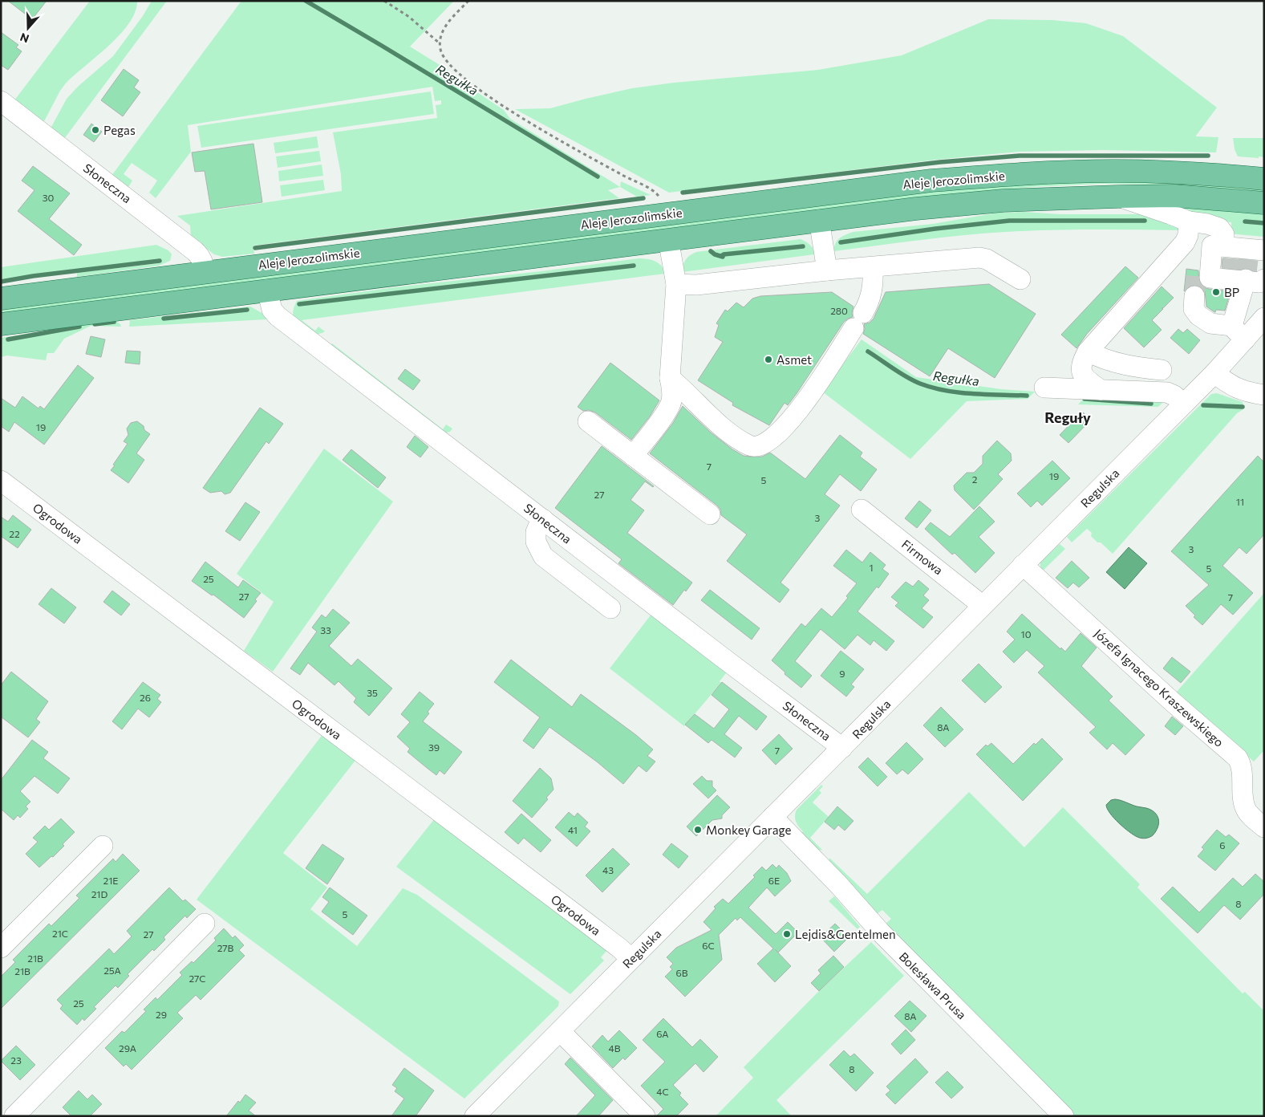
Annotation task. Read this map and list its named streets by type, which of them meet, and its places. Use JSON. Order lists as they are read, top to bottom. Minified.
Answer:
{"streets":{"main road":["Aleje Jerozolimskie"],"street":["Słoneczna","Regulska","Ogrodowa","Firmowa","Józefa Ignacego Kraszewskiego","Bolesława Prusa"]},"crossings":[["Aleje Jerozolimskie","Słoneczna"],["Słoneczna","Regulska"],["Regulska","Ogrodowa"],["Regulska","Firmowa"],["Regulska","Józefa Ignacego Kraszewskiego"],["Regulska","Bolesława Prusa"]],"districts":["Reguły"],"water":["Regułka"],"places":["Pegas","BP","Asmet","Monkey Garage","Lejdis&Gentelmen"],"house_numbers":["30","280","19","7","19","2","5","27","11","3","22","3","1","5","25","27","7","33","10","9","35","26","8A","39","7","41","6","43","21E","6E","21D","8","5","21C","27","6C","27B","21B","25A","21B","6B","27C","25","29","8A","6A","29A","4B","23","8","4C"],"north":"bottom"}
